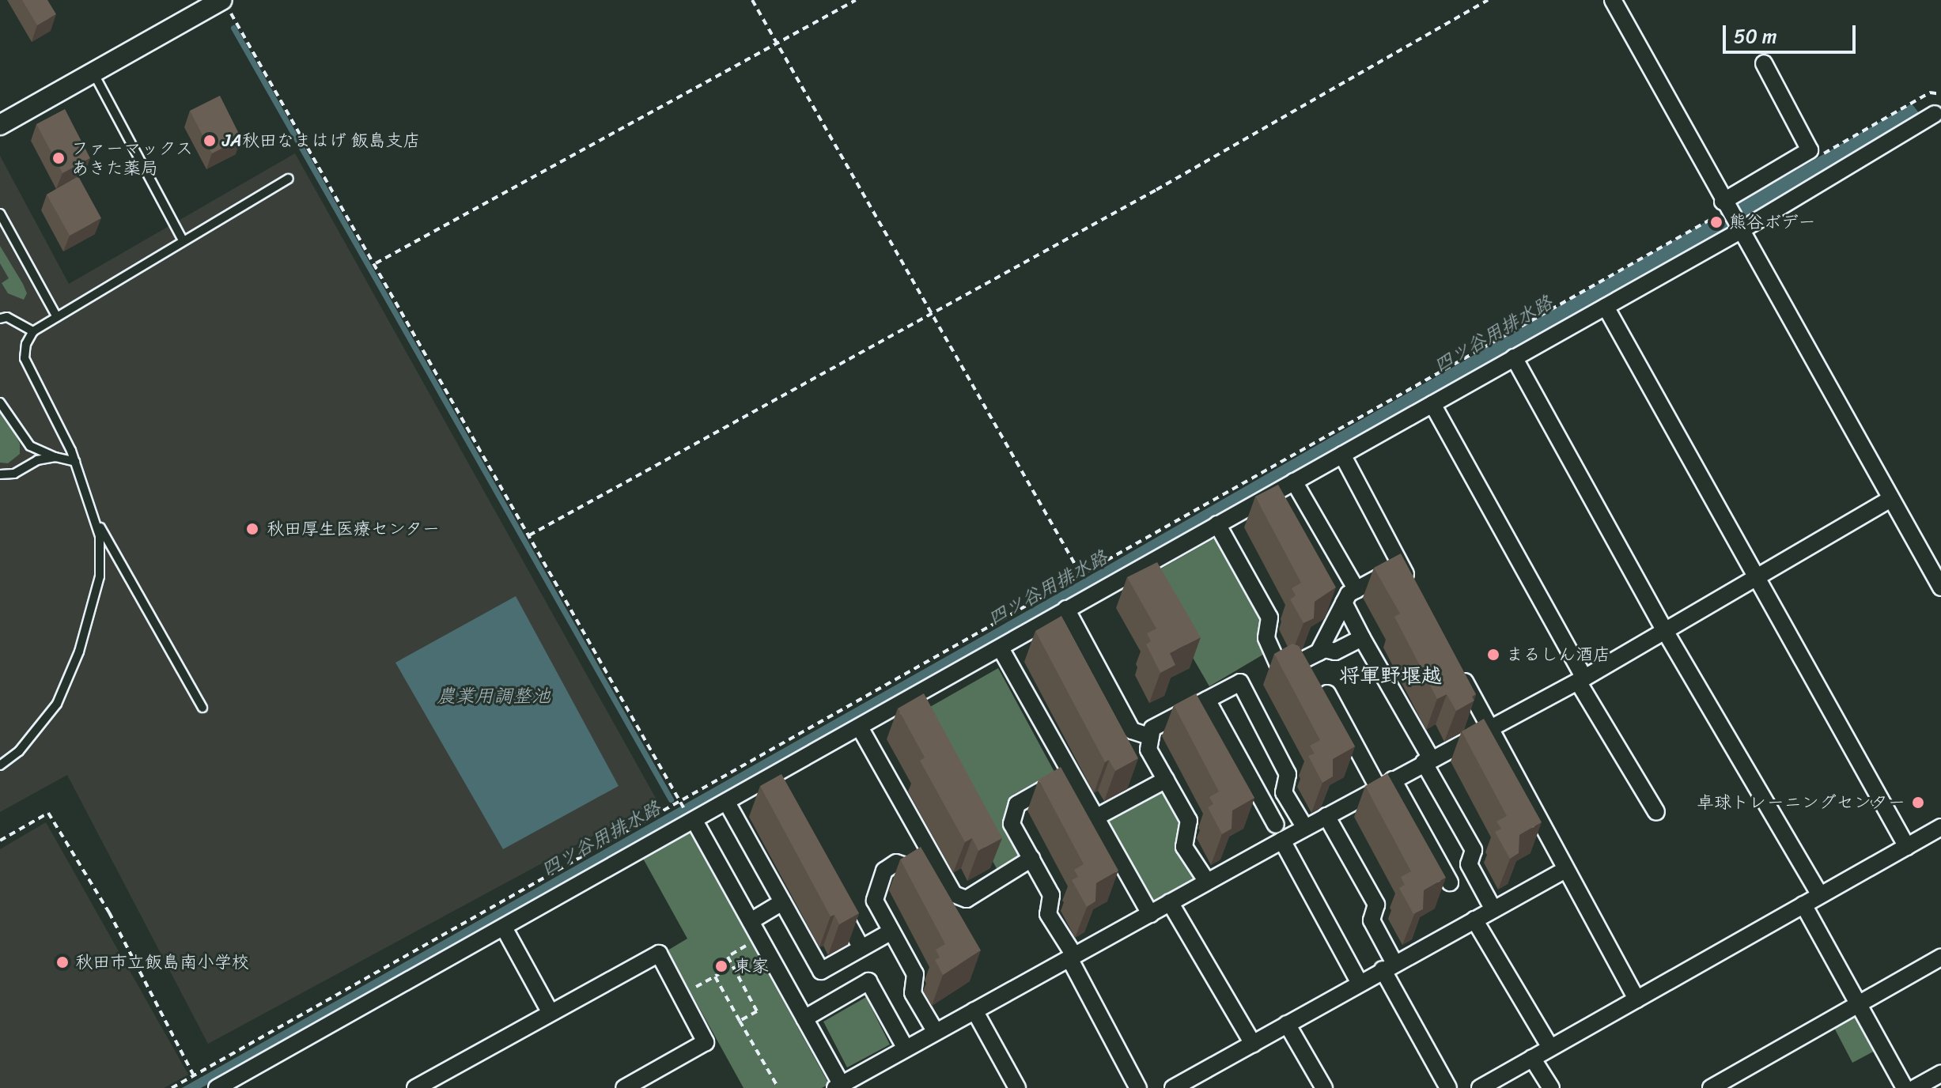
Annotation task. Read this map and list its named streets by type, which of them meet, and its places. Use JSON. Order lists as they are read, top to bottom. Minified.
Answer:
{"districts":["将軍野堰越"],"water":["四ツ谷用排水路","農業用調整池"],"places":["JA秋田なまはげ 飯島支店","ファーマックス あきた薬局","熊谷ボデー","秋田厚生医療センター","まるしん酒店","卓球トレーニングセンター","秋田市立飯島南小学校","東家"],"scale_bar":"50 m"}
